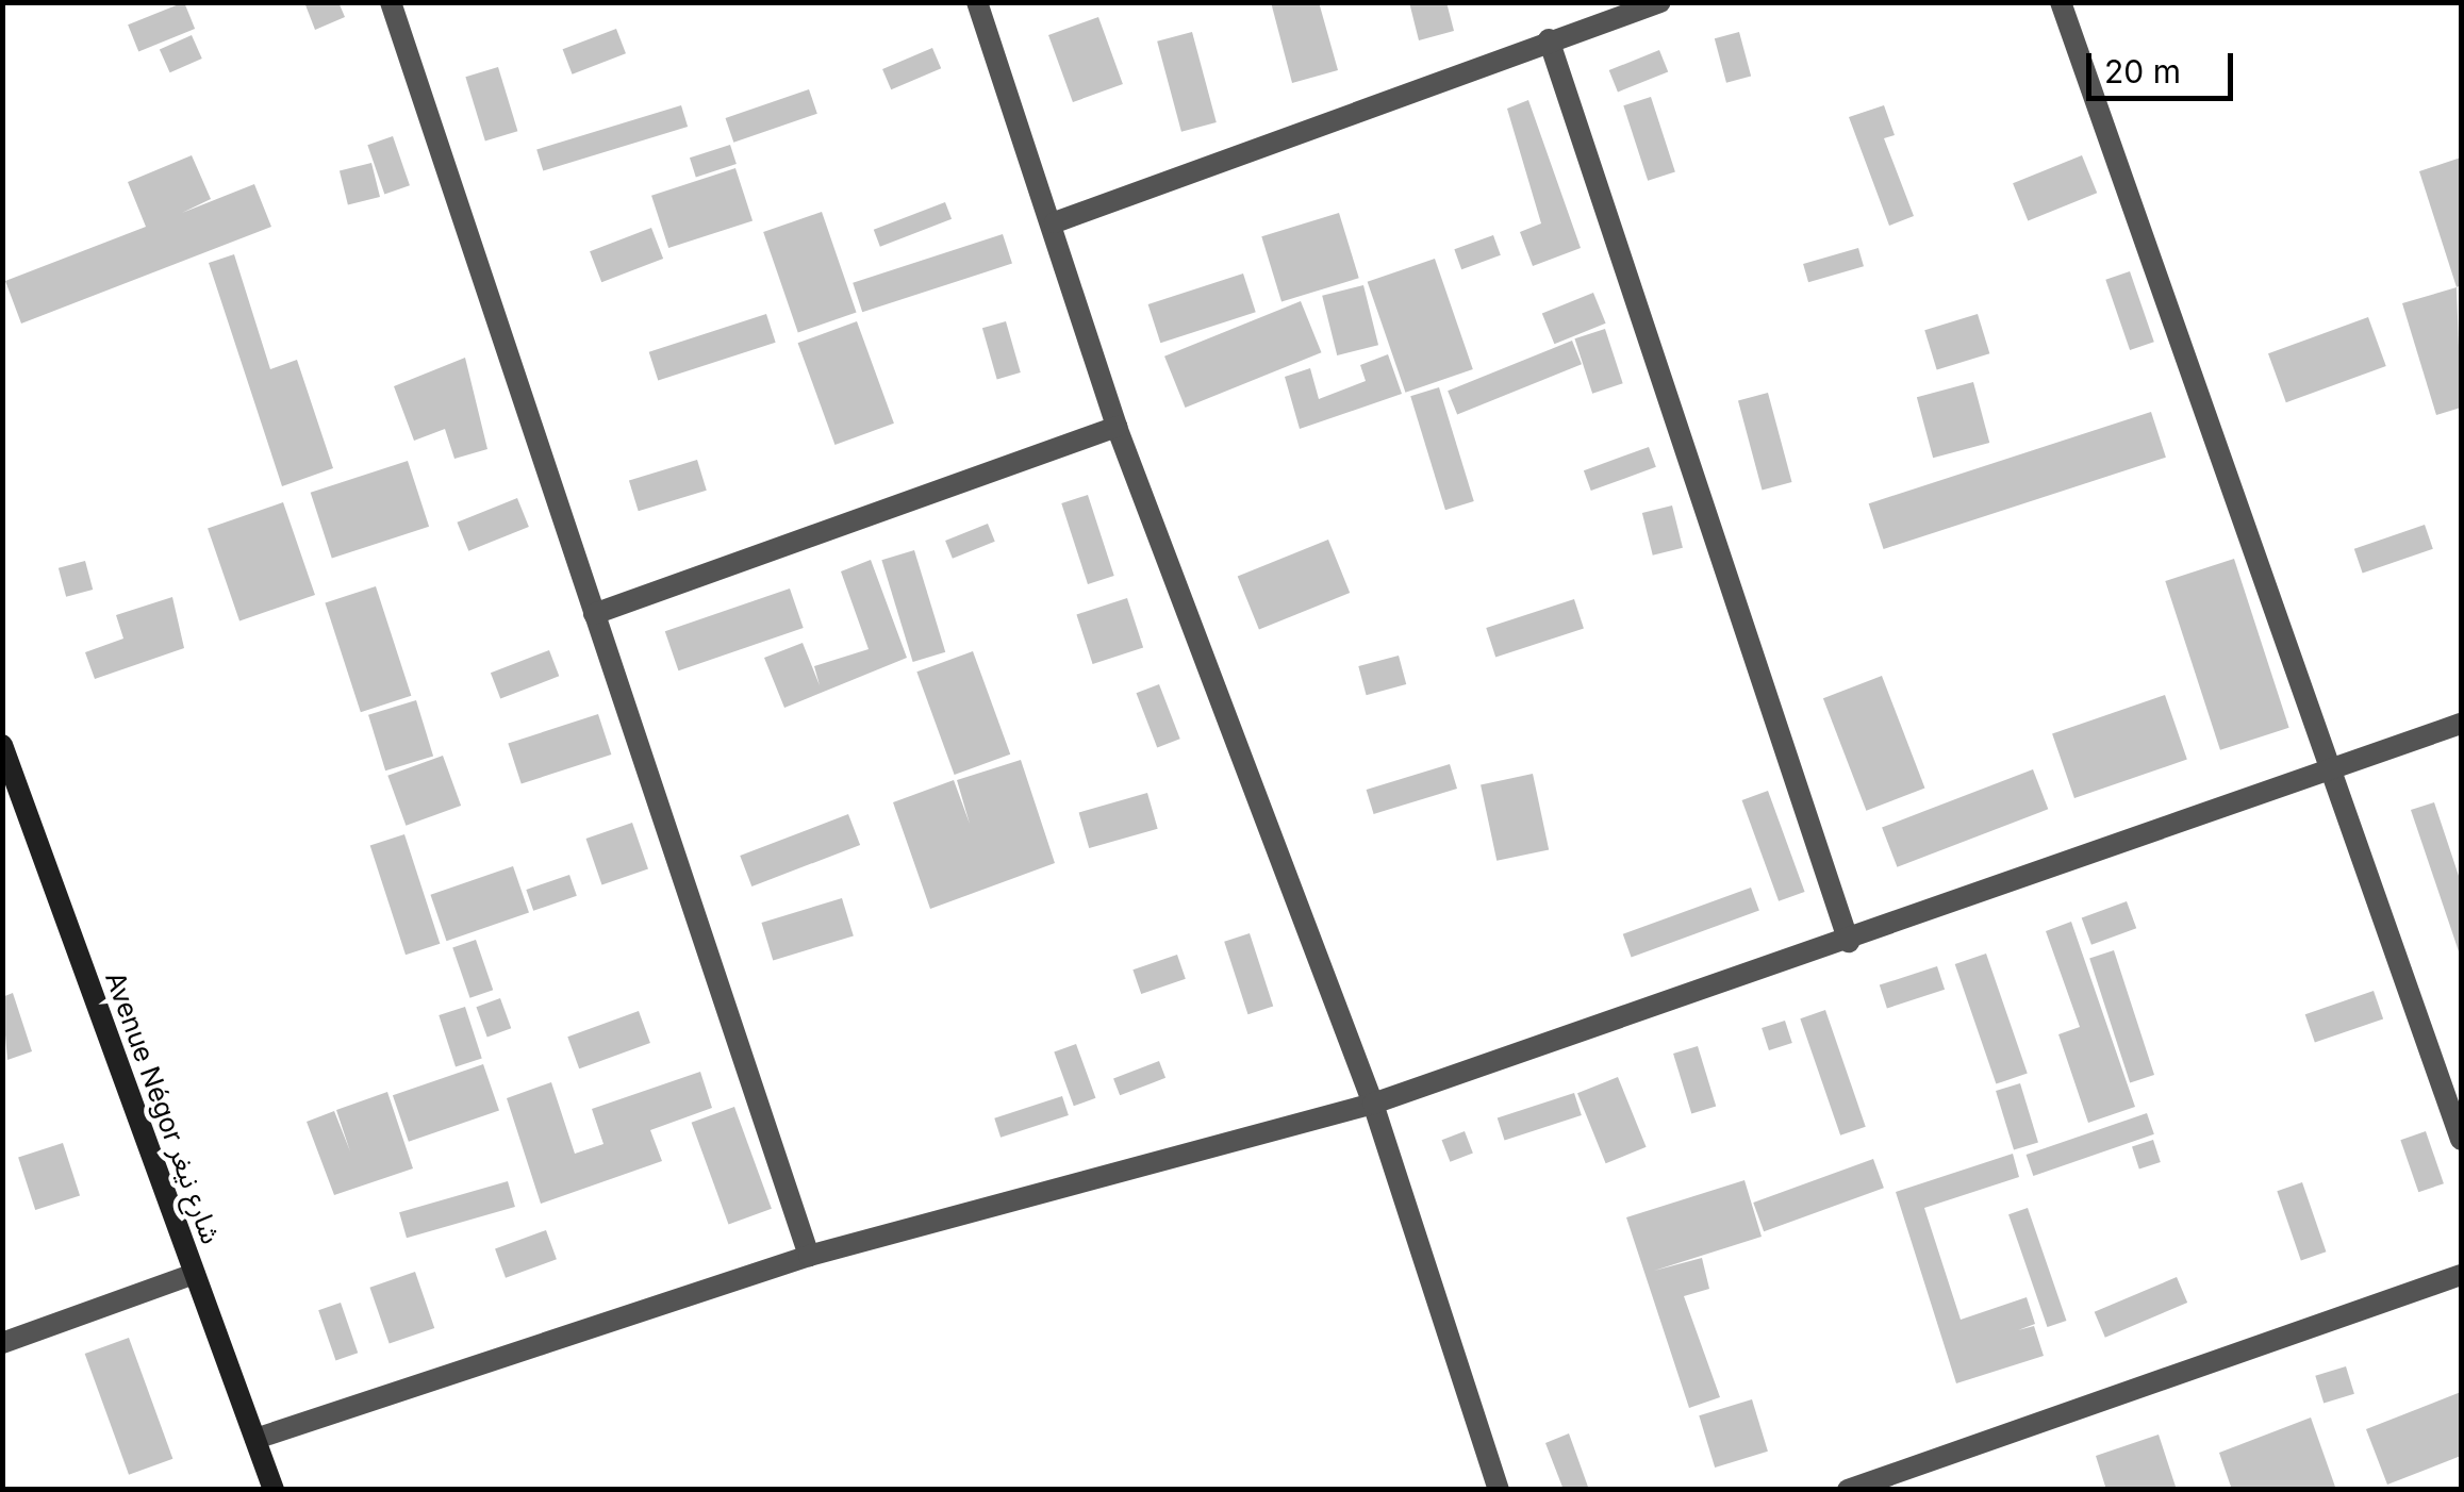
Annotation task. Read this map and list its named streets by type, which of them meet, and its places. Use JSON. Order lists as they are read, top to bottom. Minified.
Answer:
{"streets":{"main road":["Avenue Négor شارع نيغر"]},"scale_bar":"20 m"}
